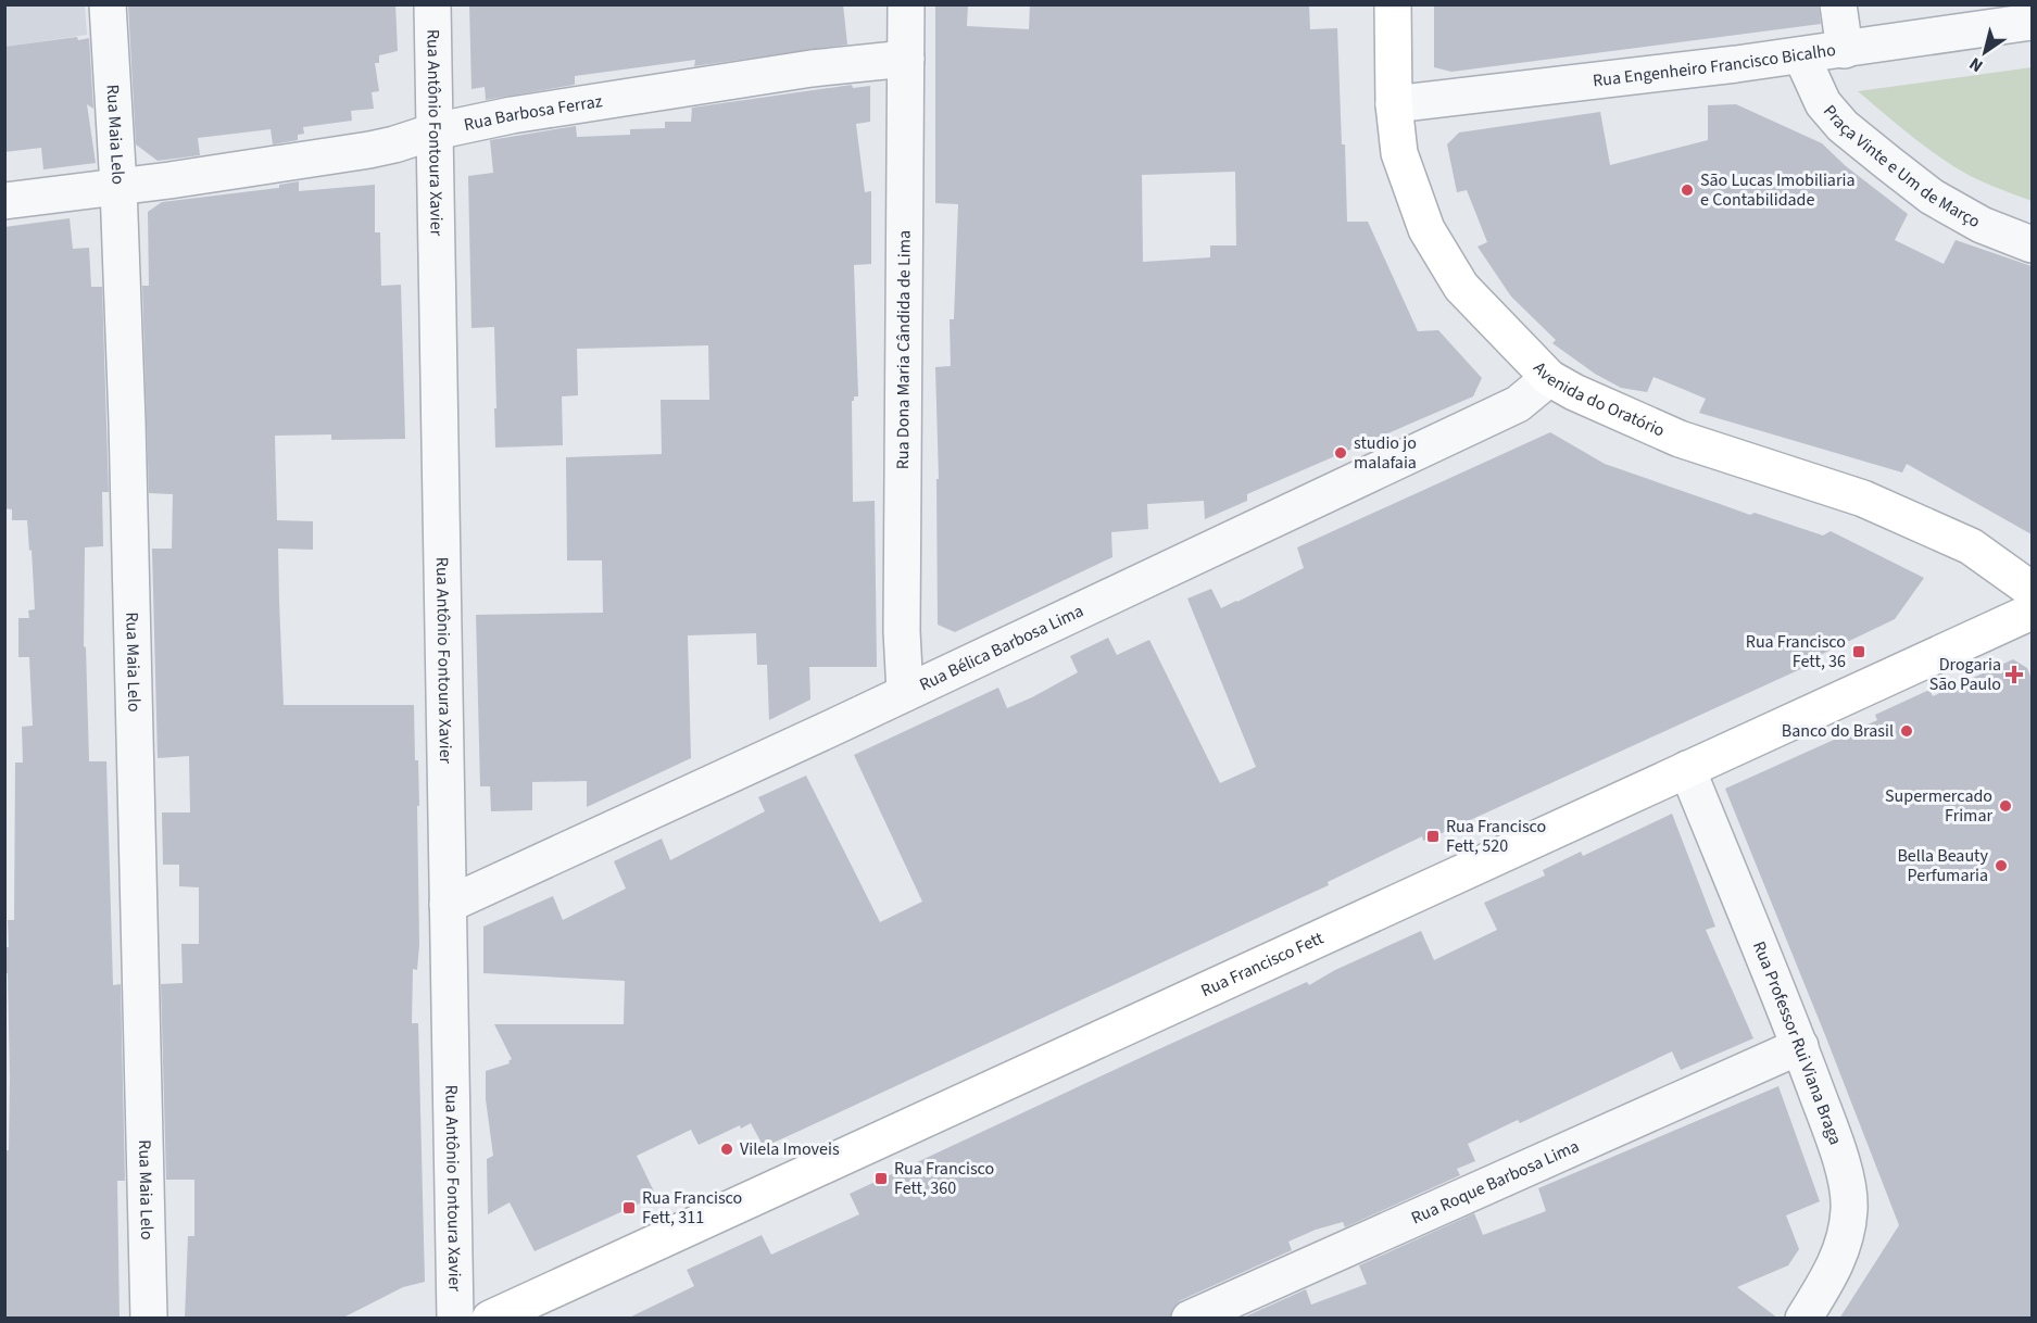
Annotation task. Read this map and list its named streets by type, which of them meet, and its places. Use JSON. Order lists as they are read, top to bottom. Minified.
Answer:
{"streets":{"main road":["Avenida do Oratório","Rua Francisco Fett"],"street":["Rua Engenheiro Francisco Bicalho","Rua Barbosa Ferraz","Rua Maia Lelo","Rua Antônio Fontoura Xavier","Praça Vinte e Um de Março","Rua Dona Maria Cândida de Lima","Rua Bélica Barbosa Lima","Rua Professor Rui Viana Braga","Rua Roque Barbosa Lima"]},"crossings":[["Rua Engenheiro Francisco Bicalho","Praça Vinte e Um de Março"],["Rua Engenheiro Francisco Bicalho","Avenida do Oratório"],["Rua Barbosa Ferraz","Rua Maia Lelo"],["Rua Barbosa Ferraz","Rua Antônio Fontoura Xavier"],["Rua Barbosa Ferraz","Rua Dona Maria Cândida de Lima"],["Rua Antônio Fontoura Xavier","Rua Bélica Barbosa Lima"],["Rua Dona Maria Cândida de Lima","Rua Bélica Barbosa Lima"],["Avenida do Oratório","Rua Bélica Barbosa Lima"],["Rua Francisco Fett","Rua Professor Rui Viana Braga"],["Rua Professor Rui Viana Braga","Rua Roque Barbosa Lima"]],"places":{"other":["São Lucas Imobiliaria e Contabilidade","studio jo malafaia","Banco do Brasil","Supermercado Frimar","Bella Beauty Perfumaria","Vilela Imoveis"],"transit":["Rua Francisco Fett, 36","Rua Francisco Fett, 520","Rua Francisco Fett, 360","Rua Francisco Fett, 311"],"health":["Drogaria São Paulo"]},"north":"bottom left"}
